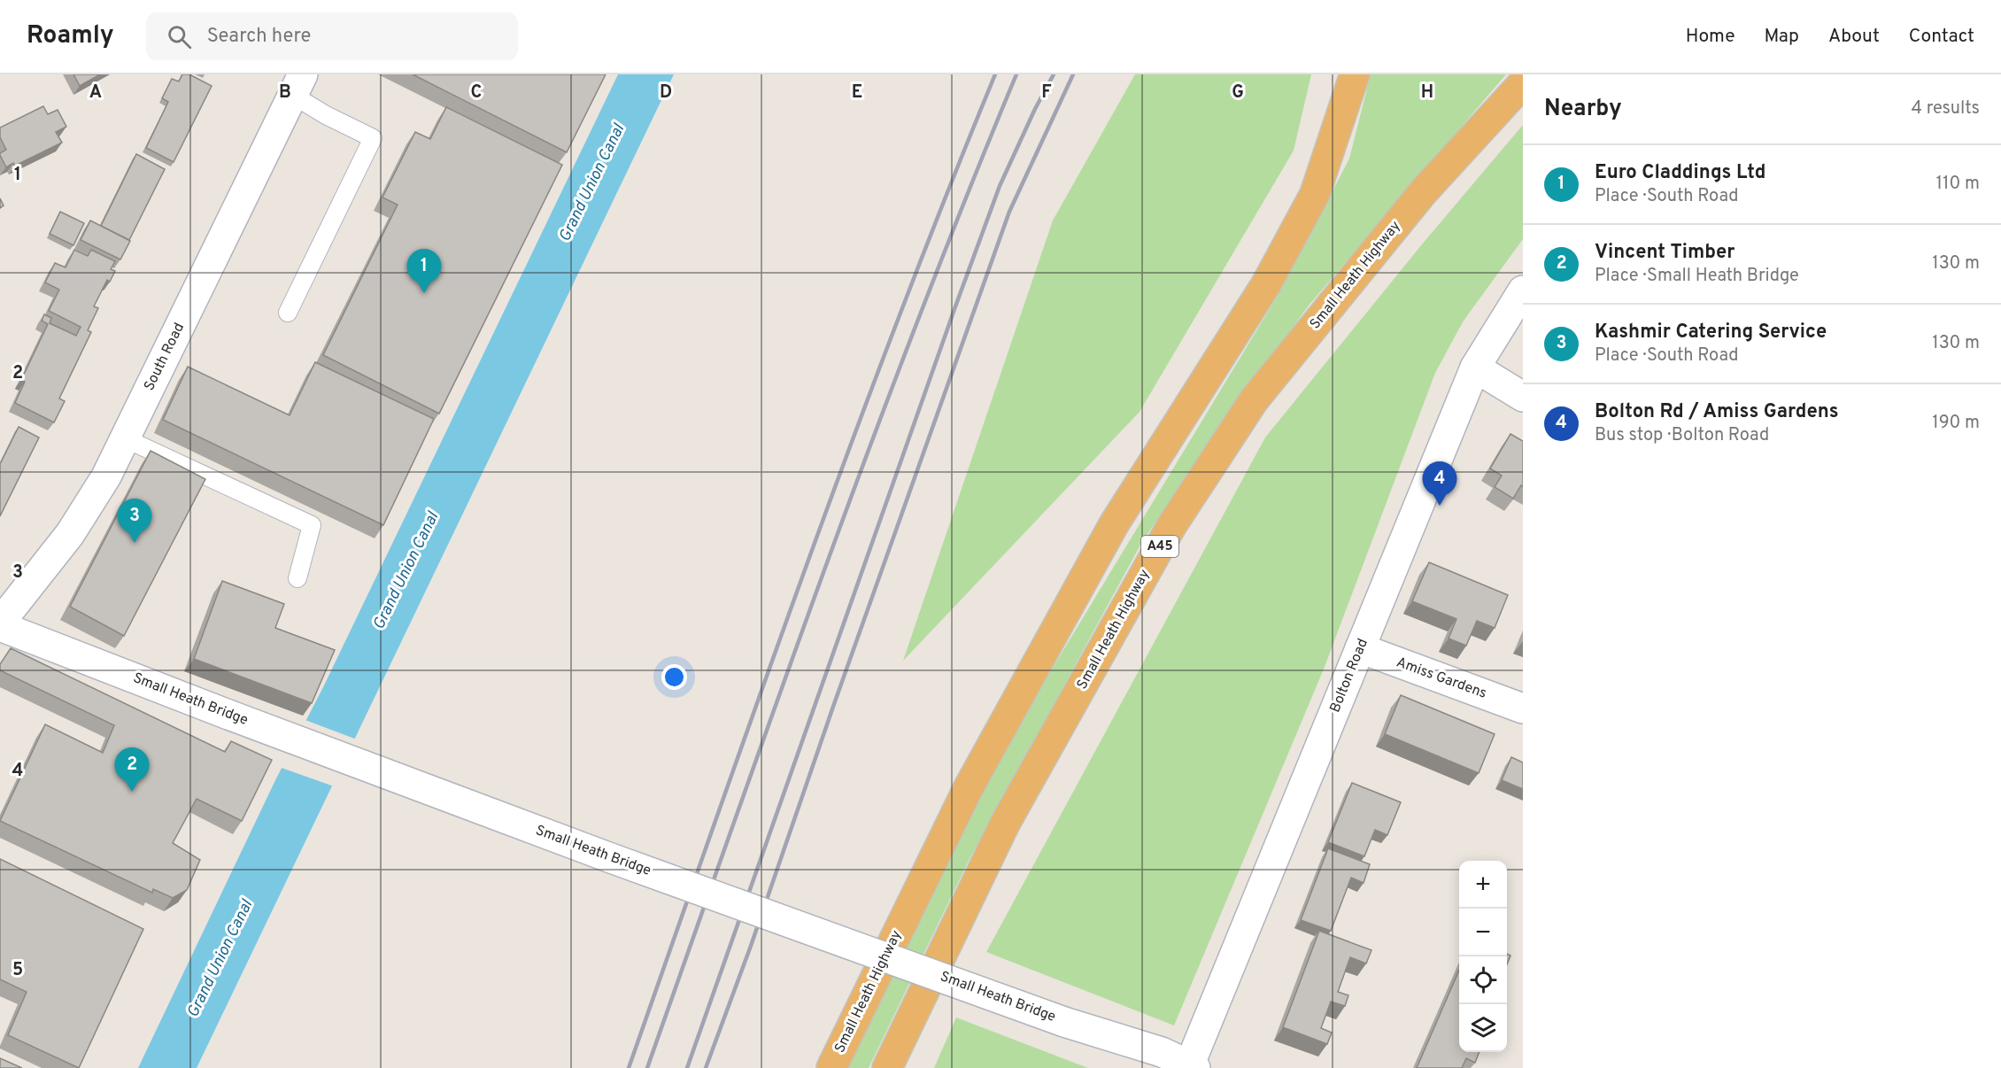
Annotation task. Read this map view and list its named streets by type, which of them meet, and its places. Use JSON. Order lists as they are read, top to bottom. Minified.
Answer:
{"streets":{"highway":["Small Heath Highway","A45"],"street":["South Road","Bolton Road","Amiss Gardens","Small Heath Bridge"]},"crossings":[["South Road","Small Heath Bridge"],["Bolton Road","Amiss Gardens"],["Bolton Road","Small Heath Bridge"]],"water":["Grand Union Canal"],"page":{"header":"Roamly","search":"Search here","nav":["Home","Map","About","Contact"],"heading":["Nearby","4 results"],"list":[{"mark":"1","name":"Euro Claddings Ltd","note":"Place · South Road","value":"110 m"},{"mark":"2","name":"Vincent Timber","note":"Place · Small Heath Bridge","value":"130 m"},{"mark":"3","name":"Kashmir Catering Service","note":"Place · South Road","value":"130 m"},{"mark":"4","name":"Bolton Rd / Amiss Gardens","note":"Bus stop · Bolton Road","value":"190 m"}],"pins":["1","4","3","2"],"map_buttons":["+","−"]},"grid":{"columns":["A","B","C","D","E","F","G","H"],"rows":["1","2","3","4","5"]}}
